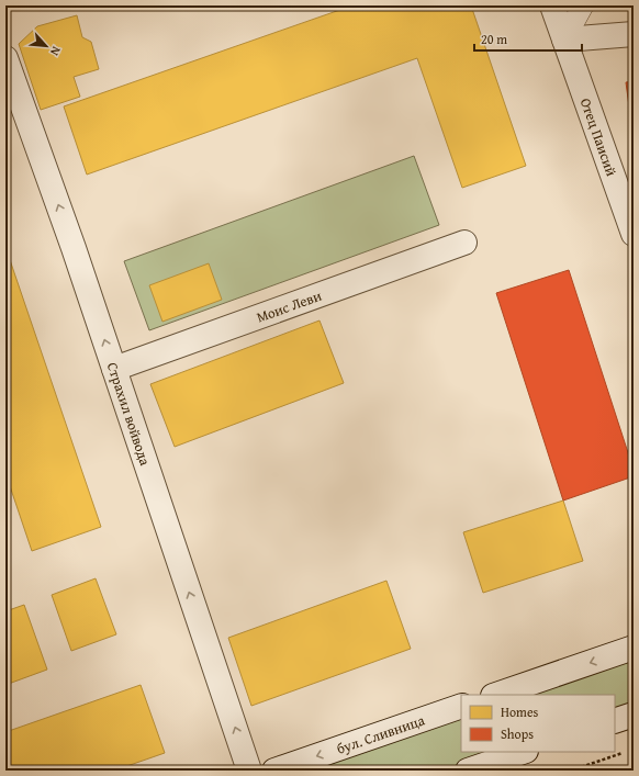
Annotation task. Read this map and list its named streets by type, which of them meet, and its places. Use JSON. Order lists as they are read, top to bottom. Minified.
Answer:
{"streets":{"street":["Отец Паисий","Моис Леви","Страхил войвода","бул. Сливница"]},"crossings":[["Моис Леви","Страхил войвода"]],"one_way":["Страхил войвода","бул. Сливница"],"legend":["Homes","Shops"],"scale_bar":"20 m","north":"bottom right"}
